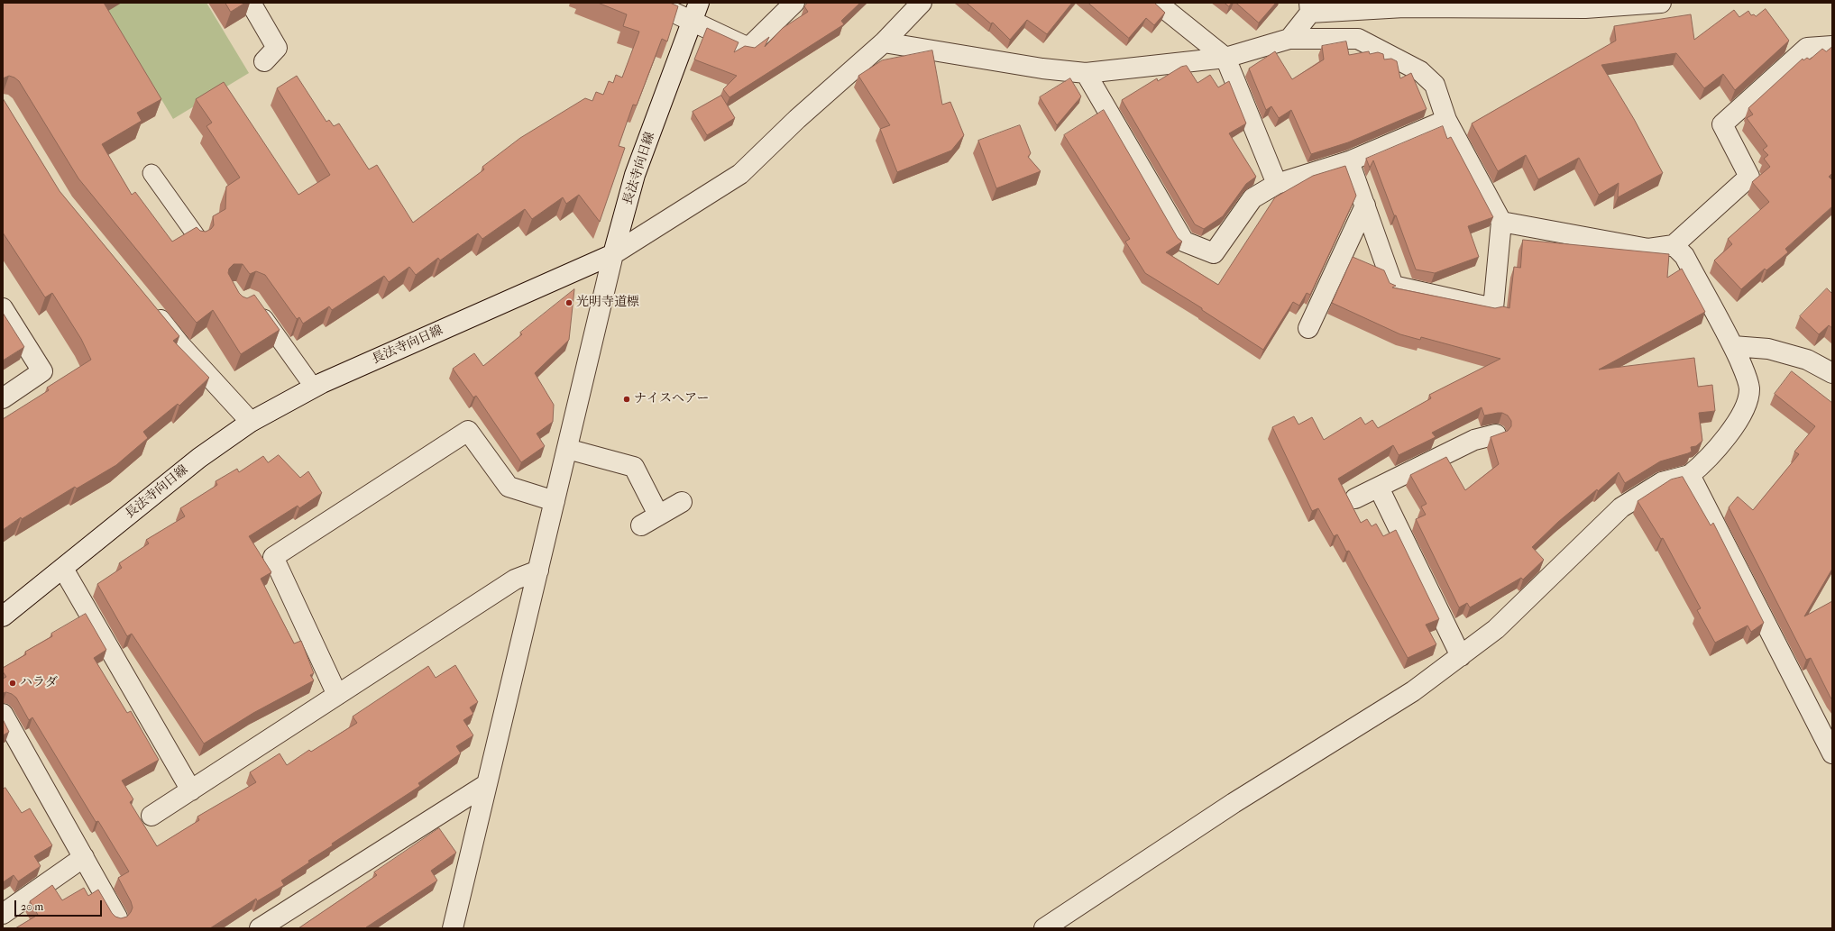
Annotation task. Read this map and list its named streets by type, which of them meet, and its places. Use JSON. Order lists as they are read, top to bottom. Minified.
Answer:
{"streets":{"street":["長法寺向日線"]},"places":["光明寺道標","ナイスヘアー","ハラダ"],"scale_bar":"20 m"}
